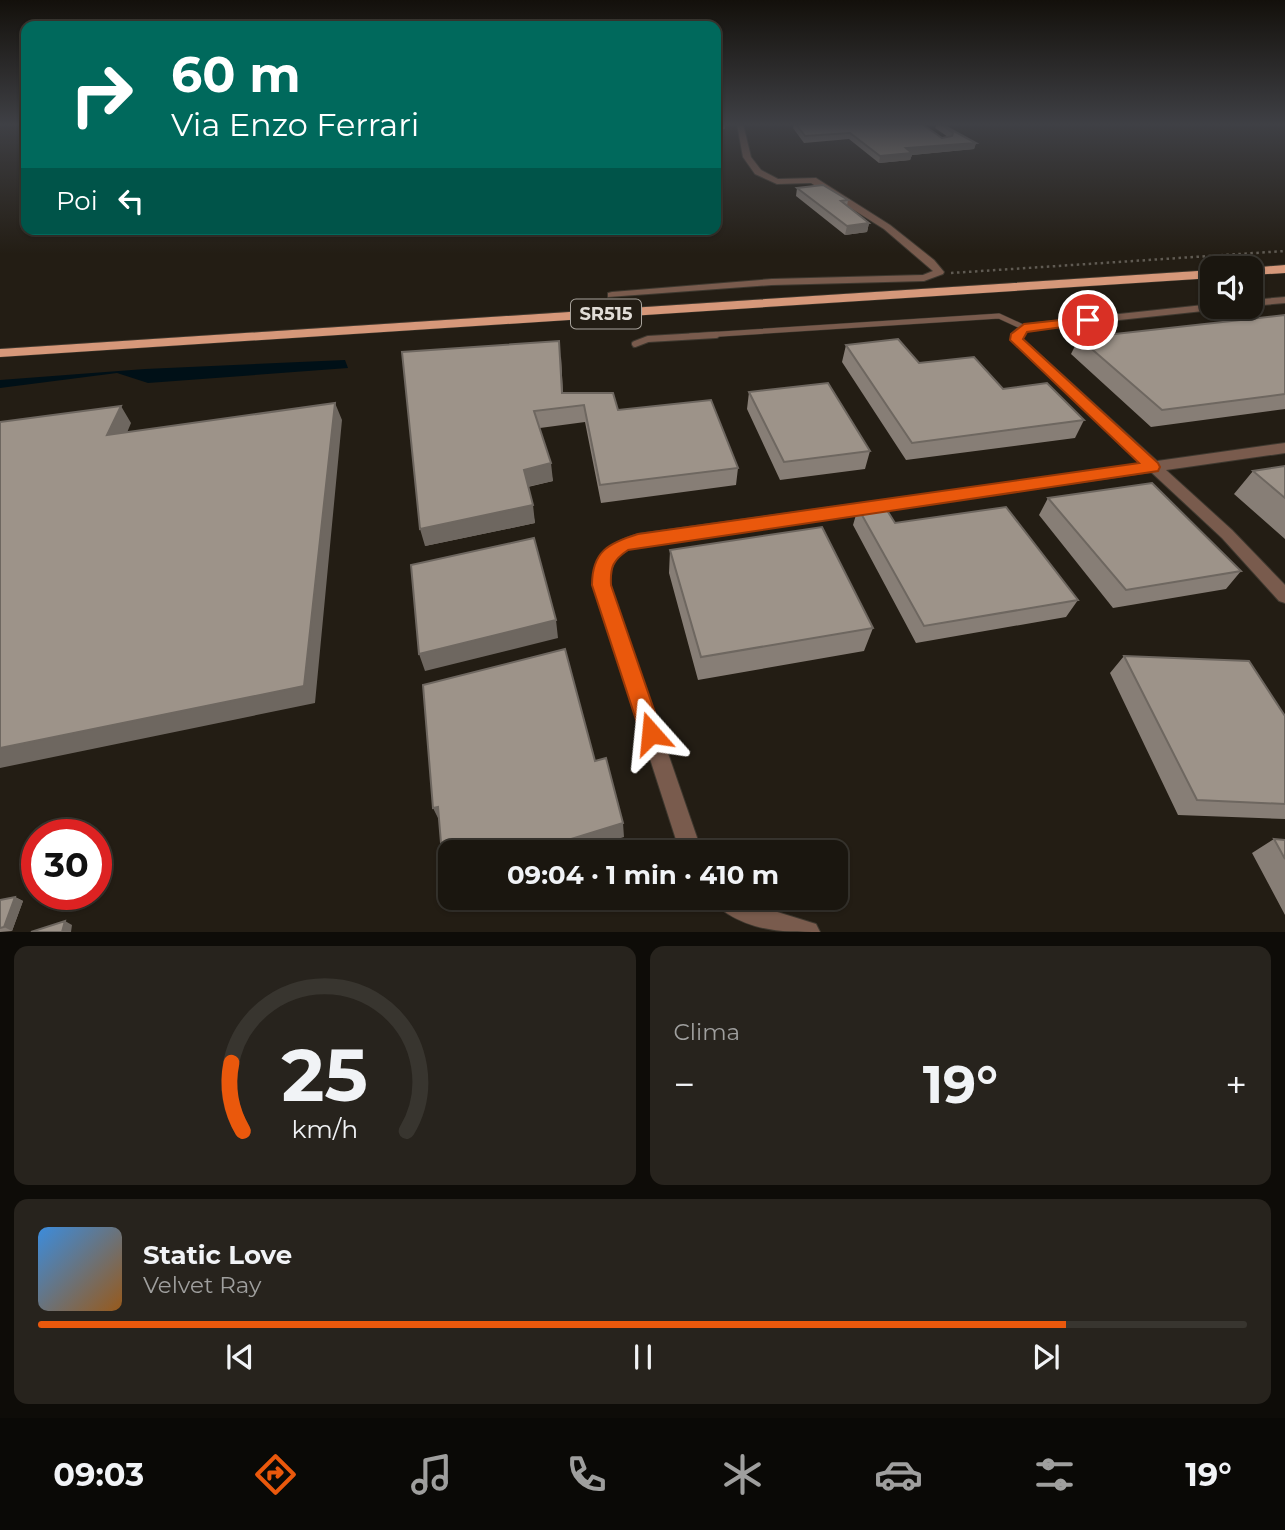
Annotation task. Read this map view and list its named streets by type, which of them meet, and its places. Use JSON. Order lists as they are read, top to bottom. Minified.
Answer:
{"streets":{"main road":["SR515"]},"page":{"turn":["60 m","Via Enzo Ferrari"],"then":"Poi","limit":"30","trip":"09:04 · 1 min · 410 m","tile":"Clima","heat":["−","19°","+"],"song":["Static Love","Velvet Ray"],"tabs":["09:03","19°"],"gauge":["25","km/h"]}}
